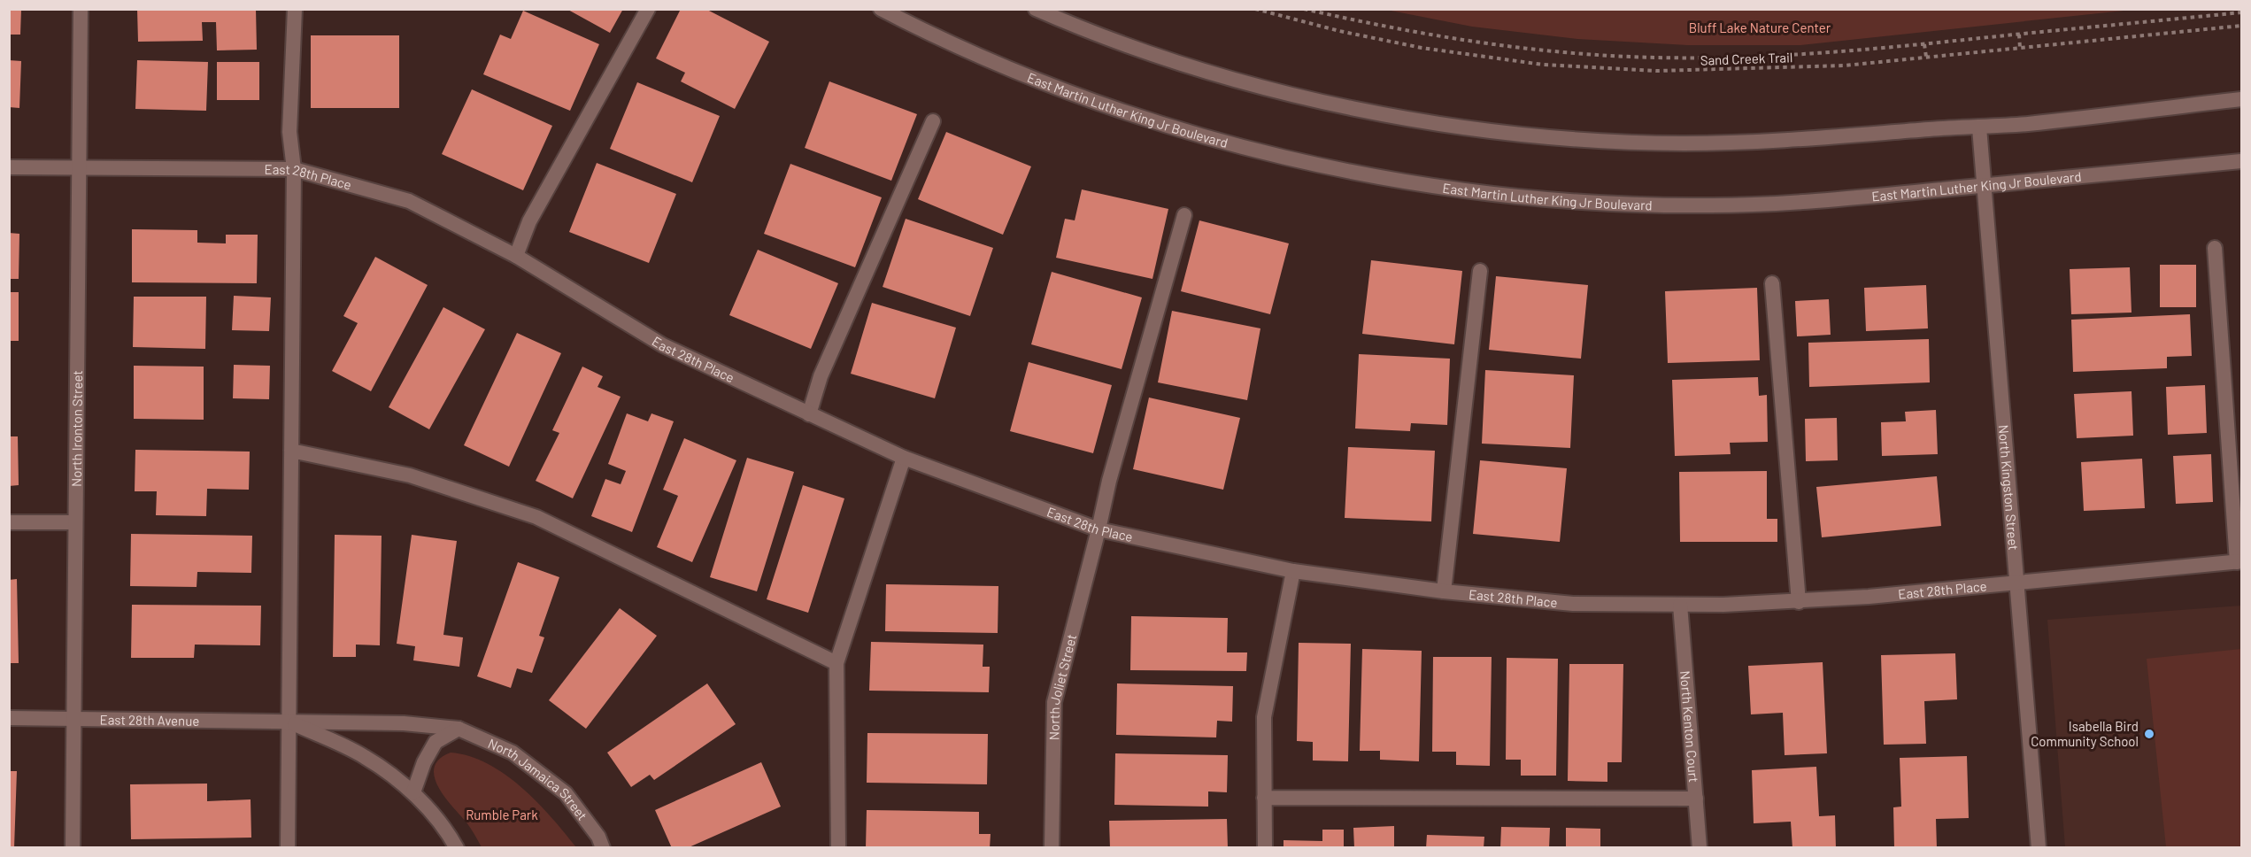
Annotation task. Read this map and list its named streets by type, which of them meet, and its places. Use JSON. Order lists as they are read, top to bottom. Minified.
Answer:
{"streets":{"street":["East Martin Luther King Jr Boulevard","East 28th Place","North Ironton Street","North Kingston Street","North Joliet Street","East 28th Avenue","North Kenton Court","North Jamaica Street"],"path":["Sand Creek Trail"]},"crossings":[["East Martin Luther King Jr Boulevard","North Kingston Street"],["East 28th Place","North Ironton Street"],["East 28th Place","North Kingston Street"],["East 28th Place","North Joliet Street"],["East 28th Place","North Kenton Court"],["North Ironton Street","East 28th Avenue"],["East 28th Avenue","North Jamaica Street"]],"parks":["Bluff Lake Nature Center","Rumble Park"],"places":["Isabella Bird Community School"]}
